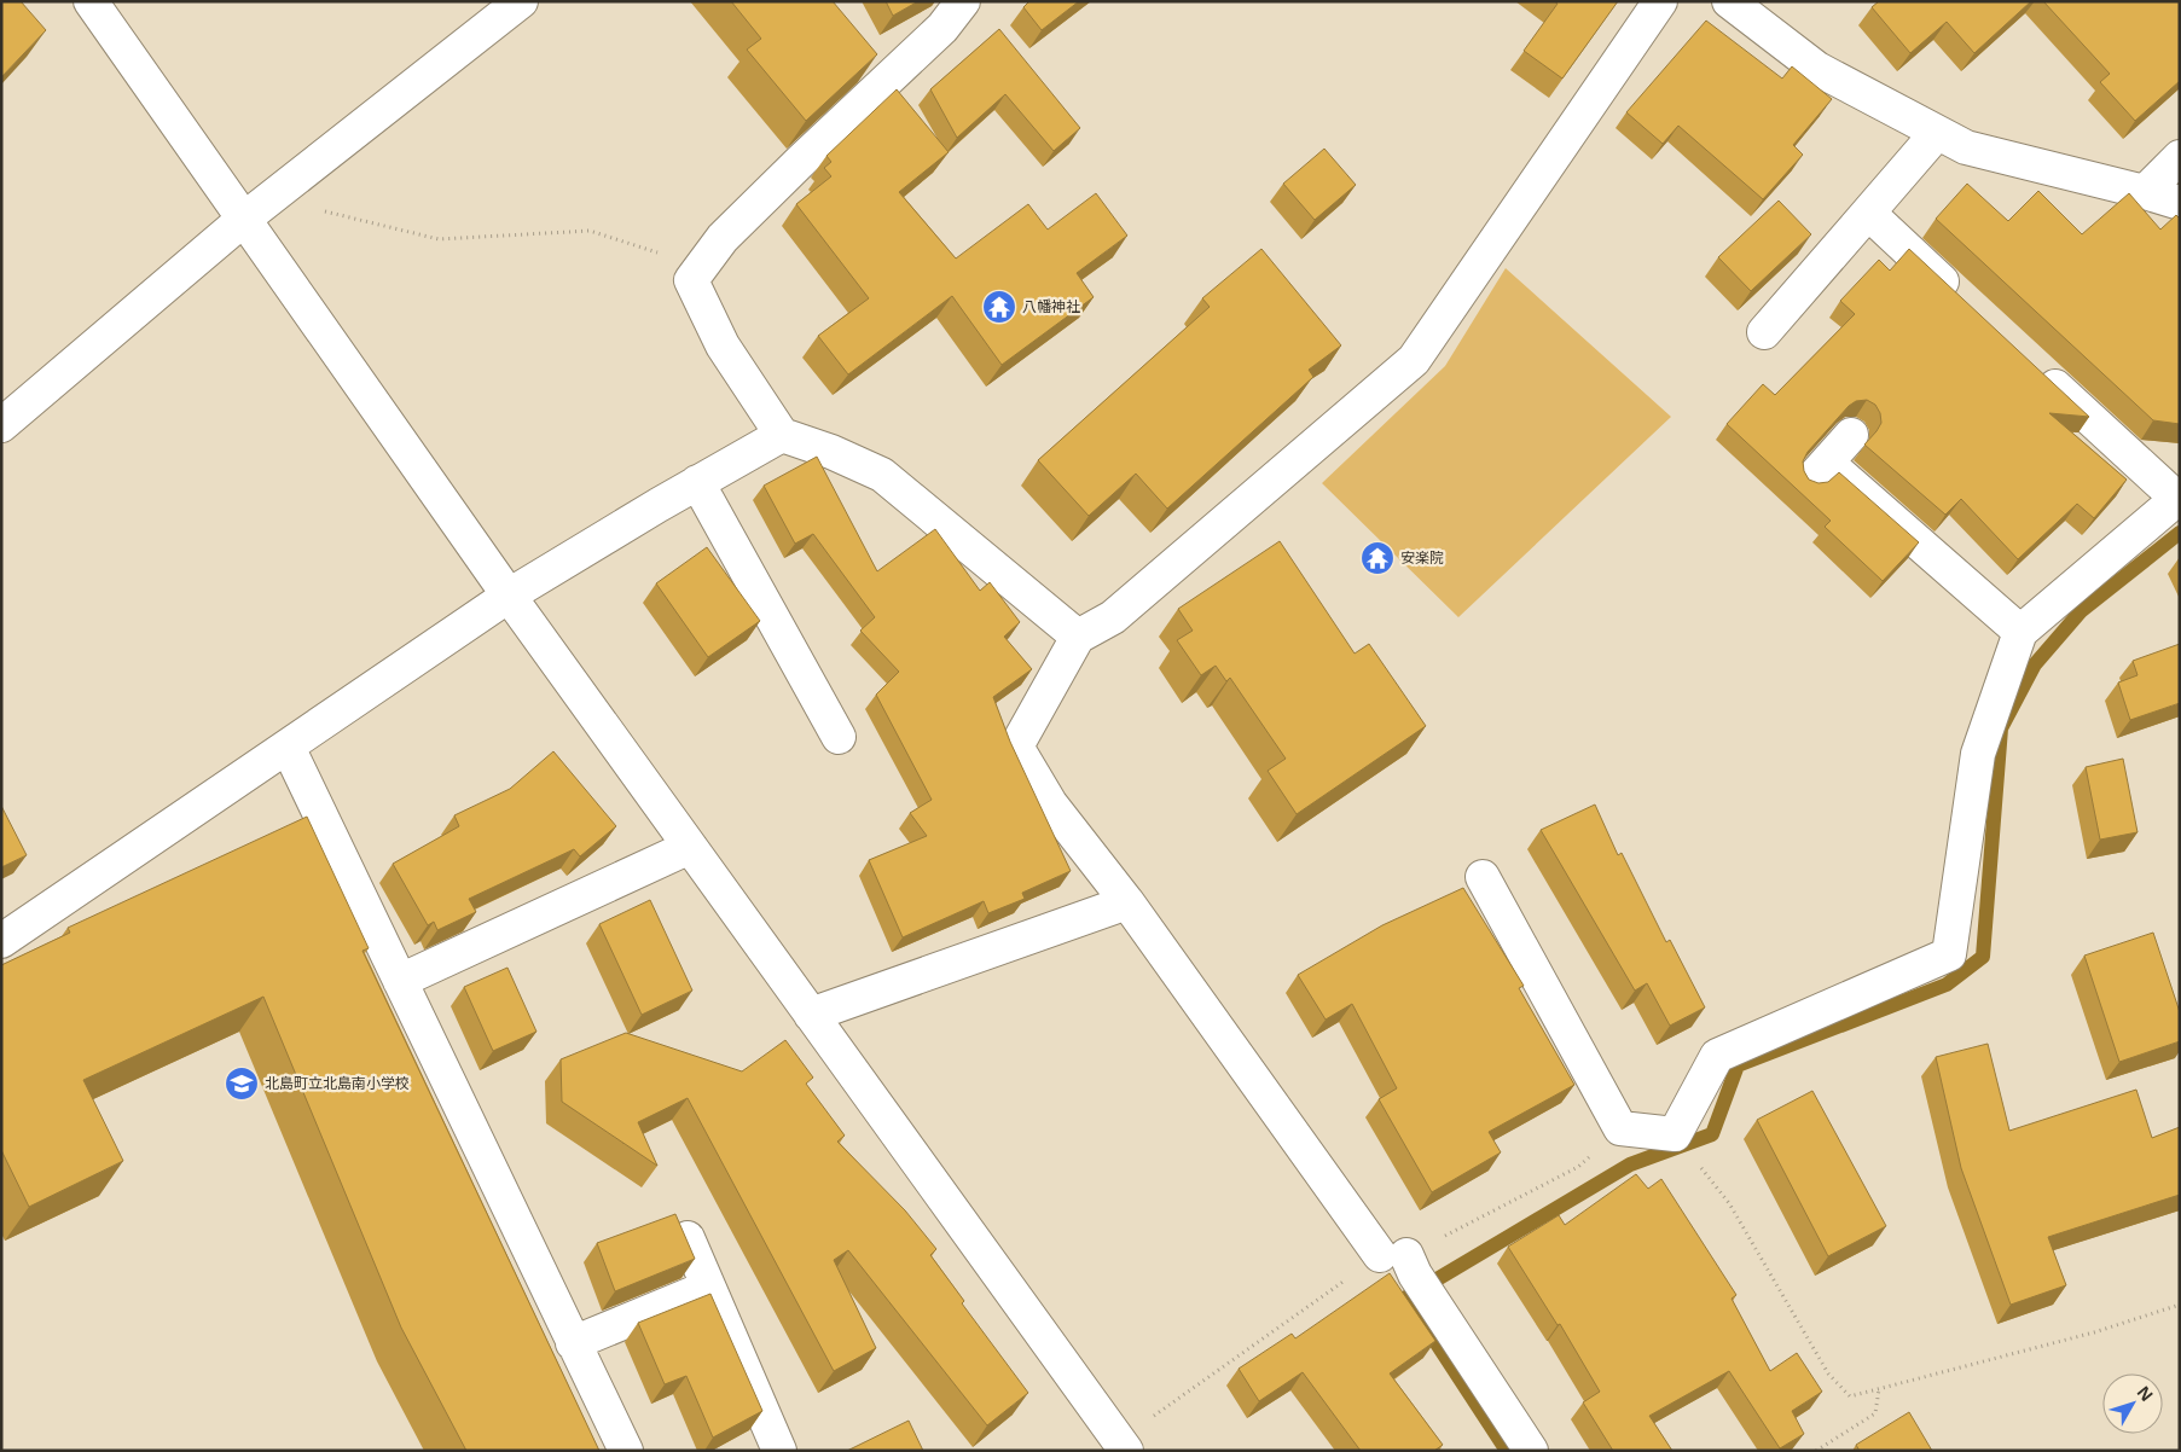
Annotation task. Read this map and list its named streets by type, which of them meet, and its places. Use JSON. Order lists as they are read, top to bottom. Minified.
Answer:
{"places":{"temple":["八幡神社","安楽院"],"school or university":["北島町立北島南小学校"]},"north":"top right"}
